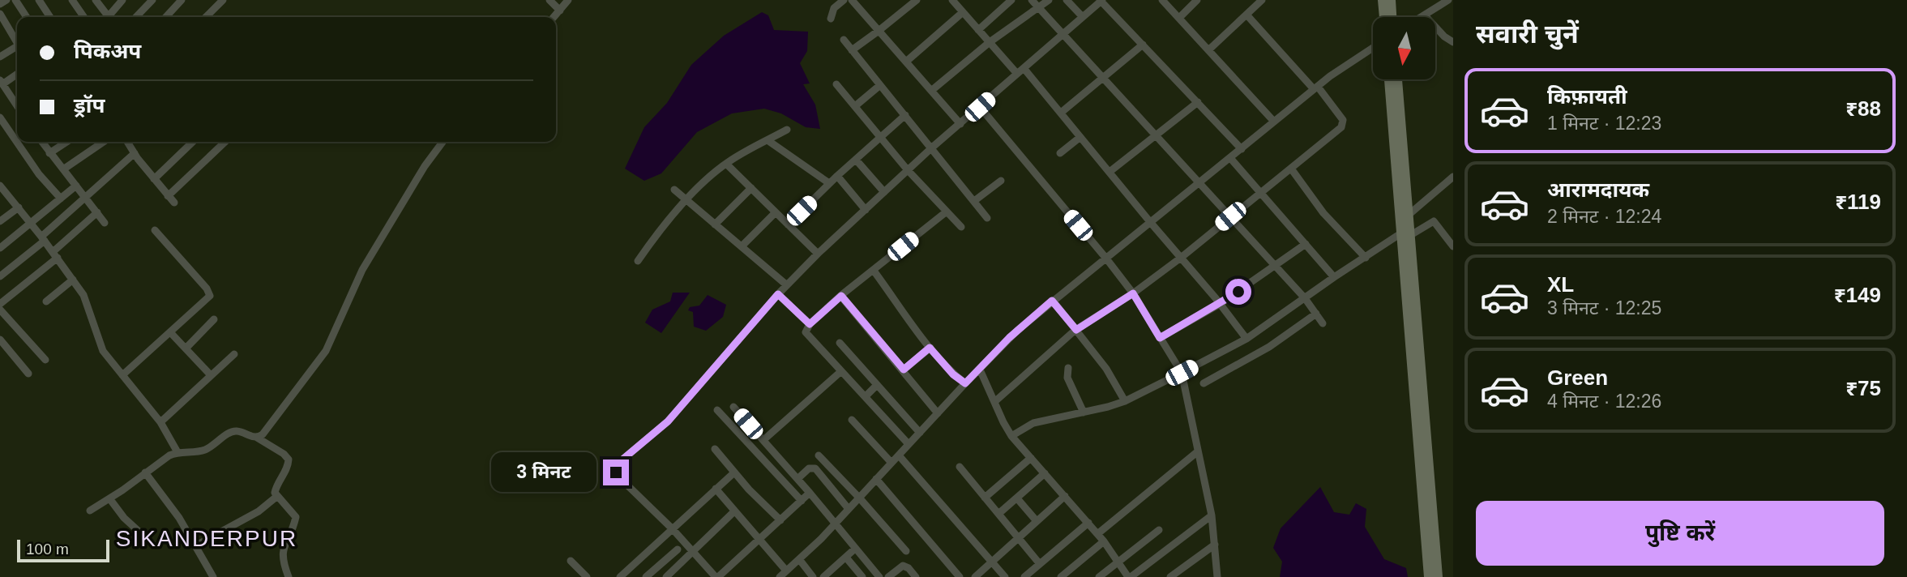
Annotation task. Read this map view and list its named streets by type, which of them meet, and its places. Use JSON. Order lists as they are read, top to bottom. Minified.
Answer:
{"districts":["SIKANDERPUR"],"scale_bar":"100 m","north":"bottom","page":{"heading":"सवारी चुनें","banner":["पिकअप","ड्रॉप"],"list":[{"name":"किफ़ायती","note":"1 मिनट · 12:23","value":"₹88"},{"name":"आरामदायक","note":"2 मिनट · 12:24","value":"₹119"},{"name":"XL","note":"3 मिनट · 12:25","value":"₹149"},{"name":"Green","note":"4 मिनट · 12:26","value":"₹75"}],"bubble":"3 मिनट","buttons":"पुष्टि करें","scale":"100 m"}}
